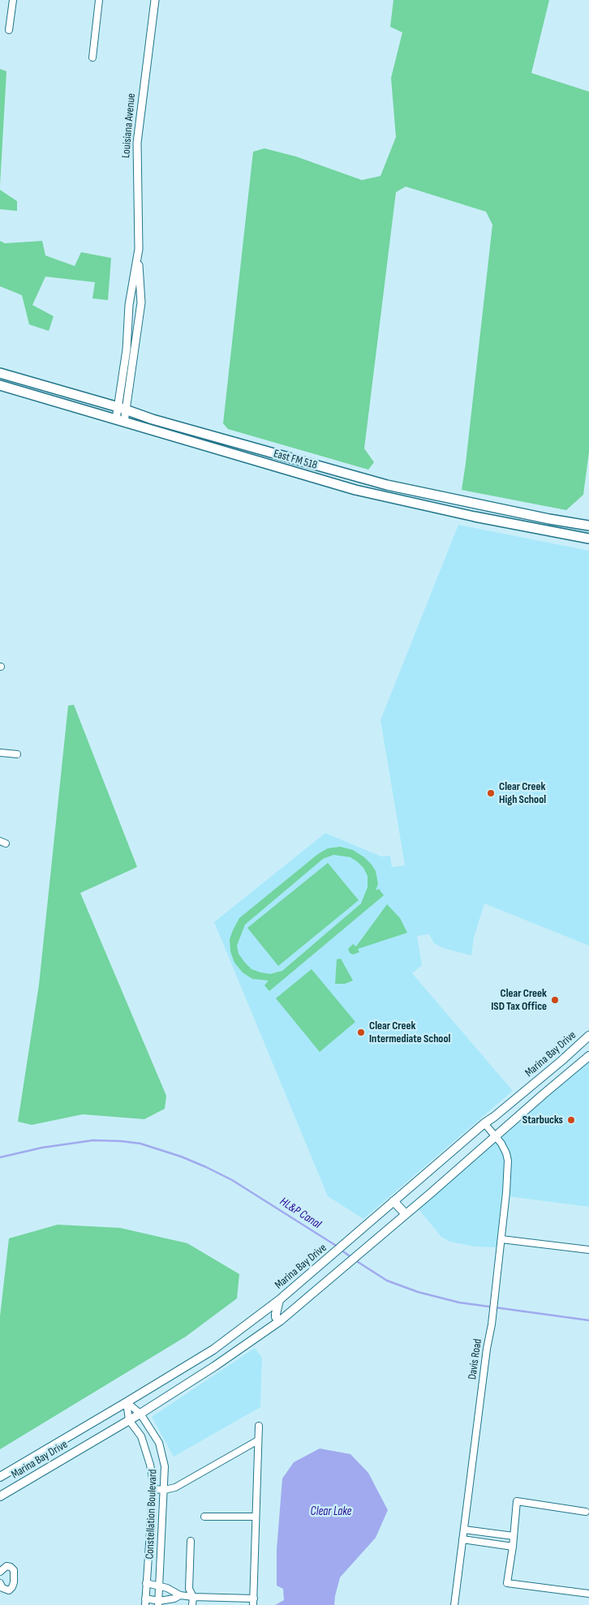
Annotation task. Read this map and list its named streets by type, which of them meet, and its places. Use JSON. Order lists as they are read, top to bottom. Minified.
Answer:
{"streets":{"main road":["East FM 518","Marina Bay Drive"],"street":["Louisiana Avenue","Davis Road","Constellation Boulevard"]},"crossings":[["Louisiana Avenue","East FM 518"],["Marina Bay Drive","Davis Road"],["Marina Bay Drive","Constellation Boulevard"]],"water":["HL&P Canal","Clear Lake"],"places":["Clear Creek High School","Clear Creek ISD Tax Office","Clear Creek Intermediate School","Starbucks"]}
